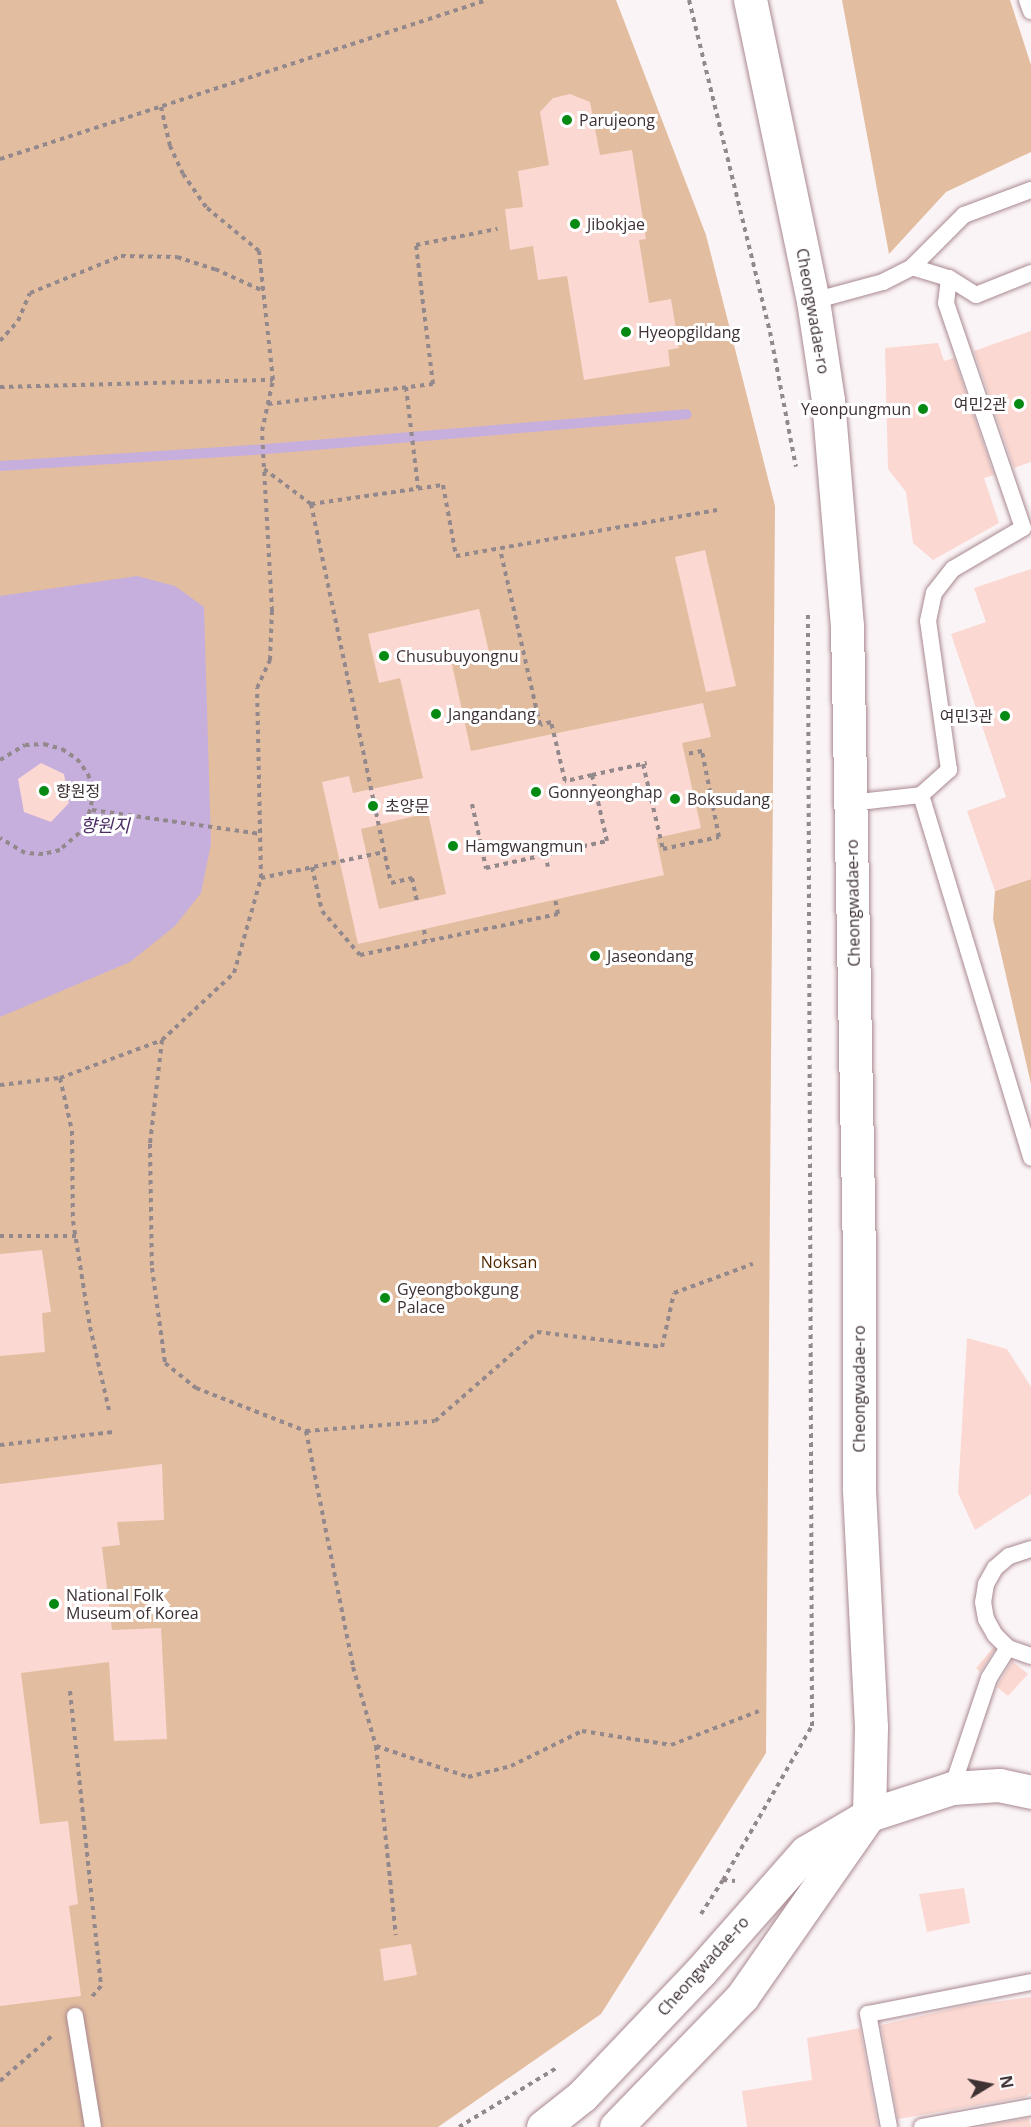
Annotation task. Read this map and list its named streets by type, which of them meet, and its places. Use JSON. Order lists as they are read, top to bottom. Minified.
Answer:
{"streets":{"street":["Cheongwadae-ro"]},"water":["향원지"],"parks":["Noksan"],"places":["Parujeong","Jibokjae","Hyeopgildang","여민2관","Yeonpungmun","Chusubuyongnu","Jangandang","여민3관","향원정","Gonnyeonghap","Boksudang","초양문","Hamgwangmun","Jaseondang","Gyeongbokgung Palace","National Folk Museum of Korea"],"north":"right"}
